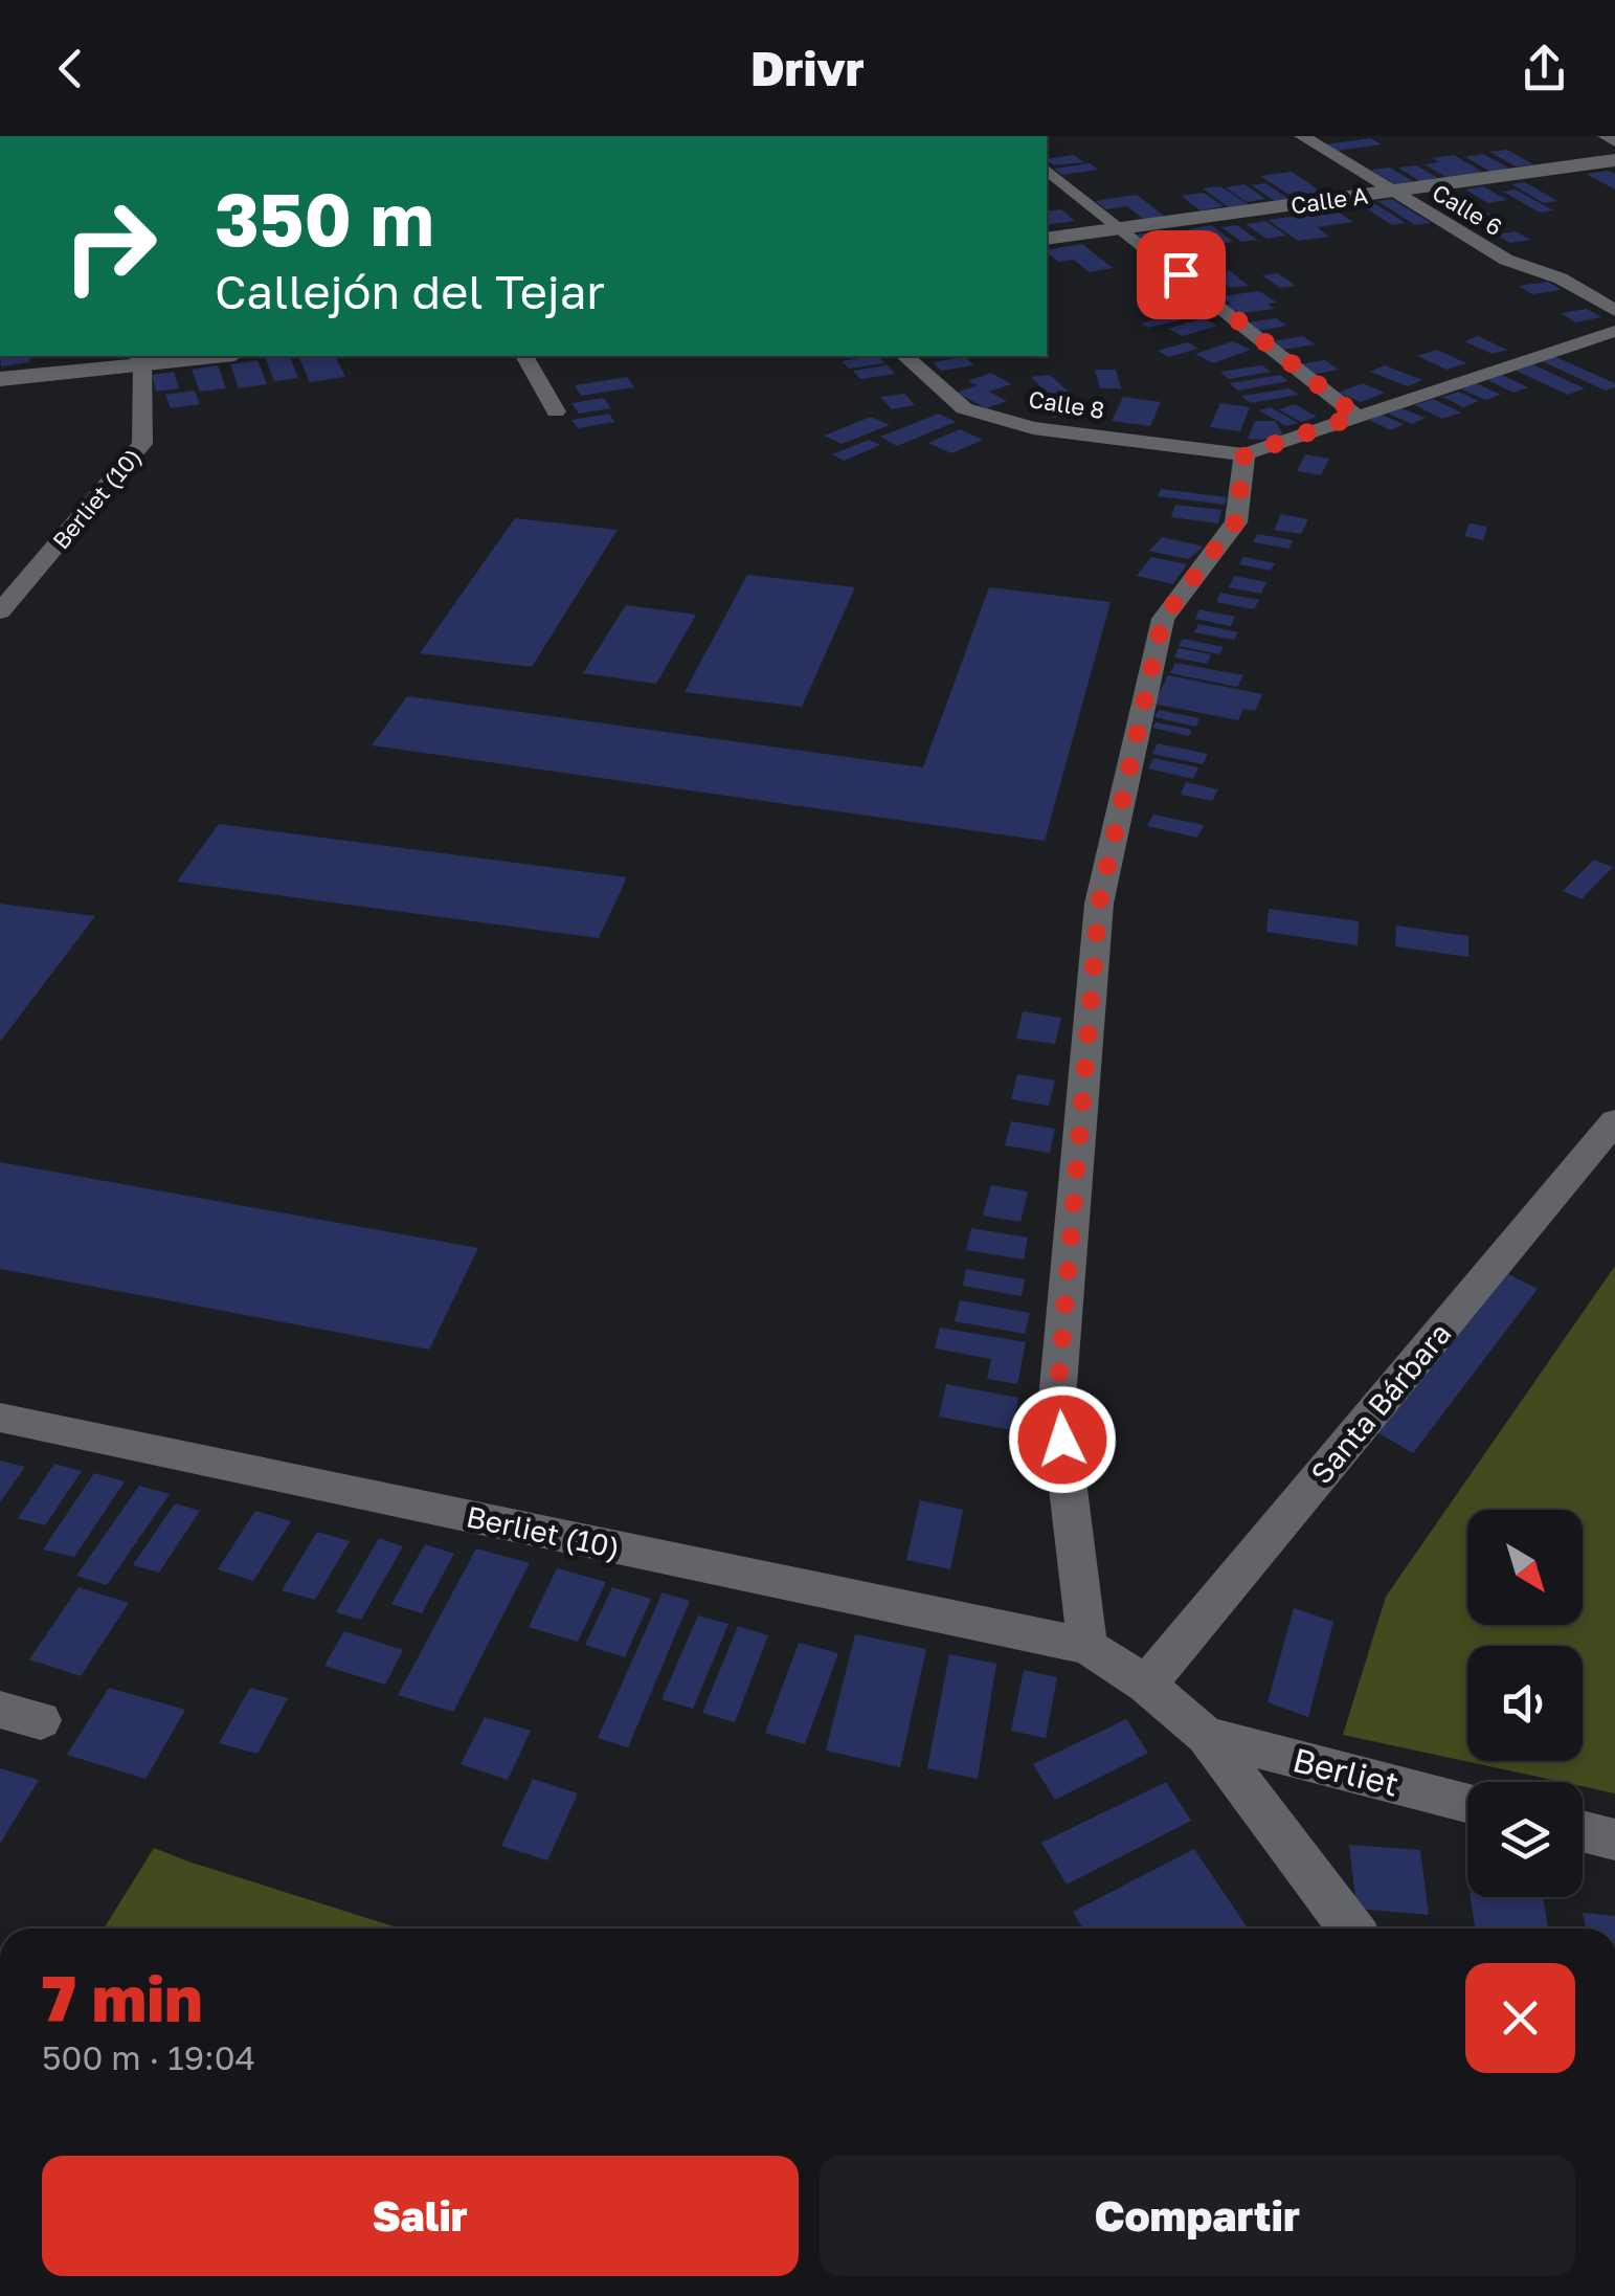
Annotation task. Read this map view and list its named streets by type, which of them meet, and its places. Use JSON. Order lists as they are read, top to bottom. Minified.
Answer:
{"streets":{"street":["Calle A","Calle 6","Calle 8","Berliet (10)","Santa Bárbara","Berliet"]},"crossings":[["Calle A","Calle 6"]],"north":"bottom right","page":{"header":"Drivr","turn":["350 m","Callejón del Tejar"],"heading":["7 min","500 m · 19:04"],"buttons":["Salir","Compartir"]}}
